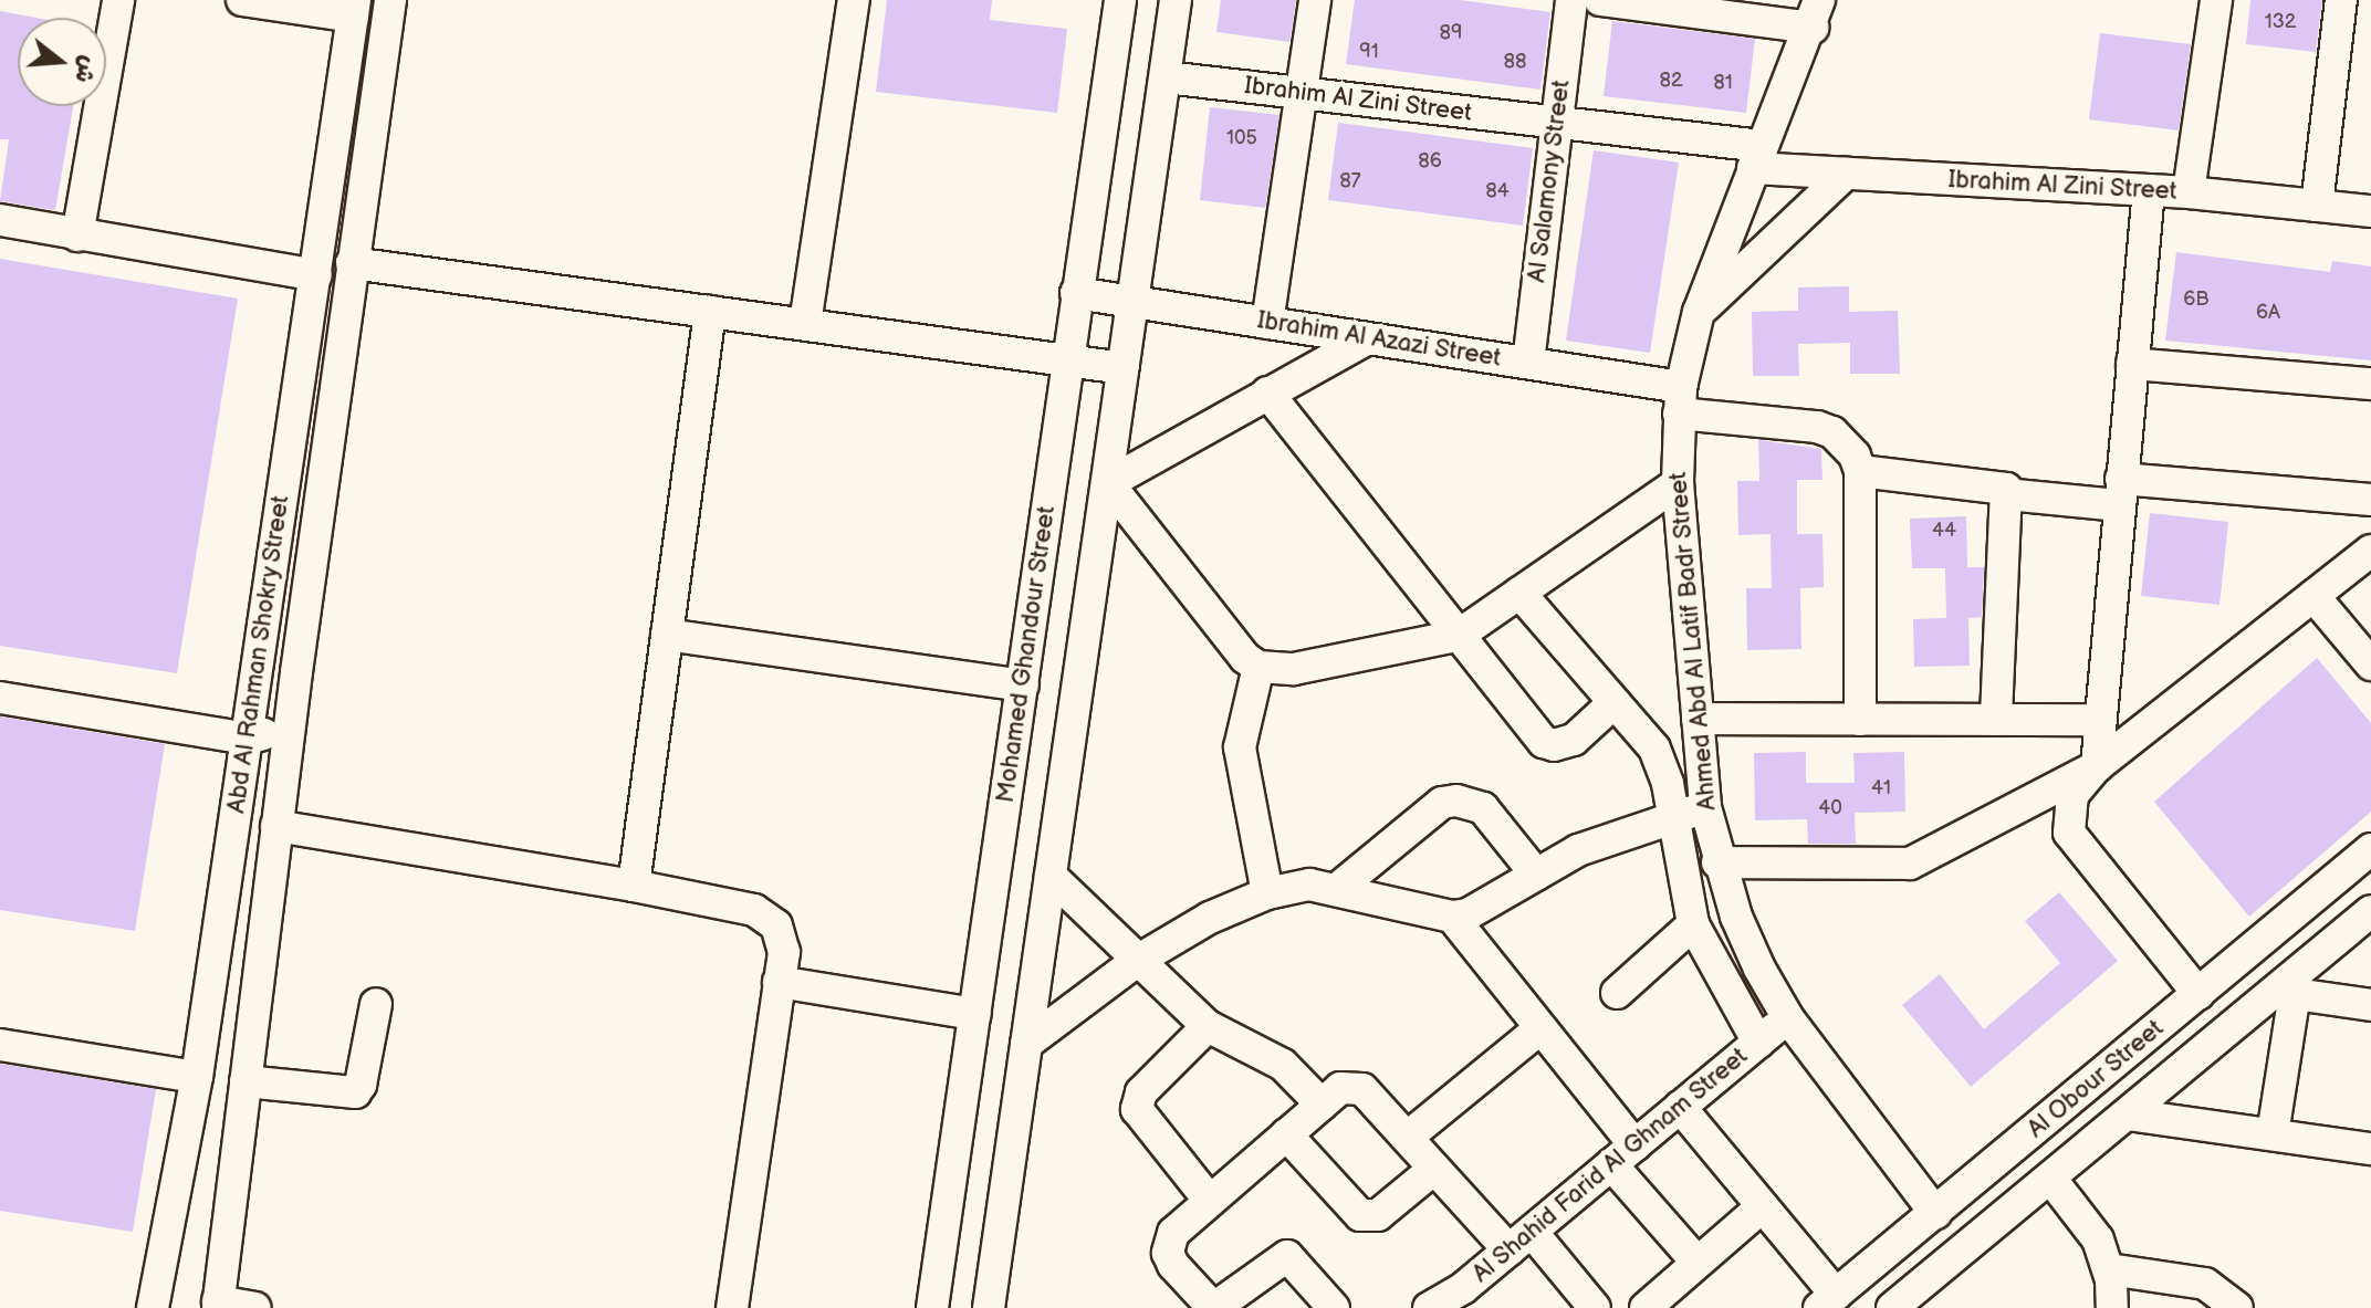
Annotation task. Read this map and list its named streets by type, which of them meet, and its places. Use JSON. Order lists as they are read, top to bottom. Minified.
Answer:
{"streets":{"street":["Ibrahim Al Zini Street","Al Salamony Street","Ibrahim Al Azazi Street","Ahmed Abd Al Latif Badr Street","Abd Al Rahman Shokry Street","Mohamed Ghandour Street","Al Obour Street","Al Shahid Farid Al Ghnam Street"]},"crossings":[["Ibrahim Al Zini Street","Al Salamony Street"],["Ibrahim Al Zini Street","Ahmed Abd Al Latif Badr Street"],["Al Salamony Street","Ibrahim Al Azazi Street"],["Ibrahim Al Azazi Street","Ahmed Abd Al Latif Badr Street"],["Ibrahim Al Azazi Street","Mohamed Ghandour Street"],["Ahmed Abd Al Latif Badr Street","Al Obour Street"],["Ahmed Abd Al Latif Badr Street","Al Shahid Farid Al Ghnam Street"]],"house_numbers":["132","89","91","88","82","81","105","86","87","84","6B","6A","44","41","40"],"north":"right"}
